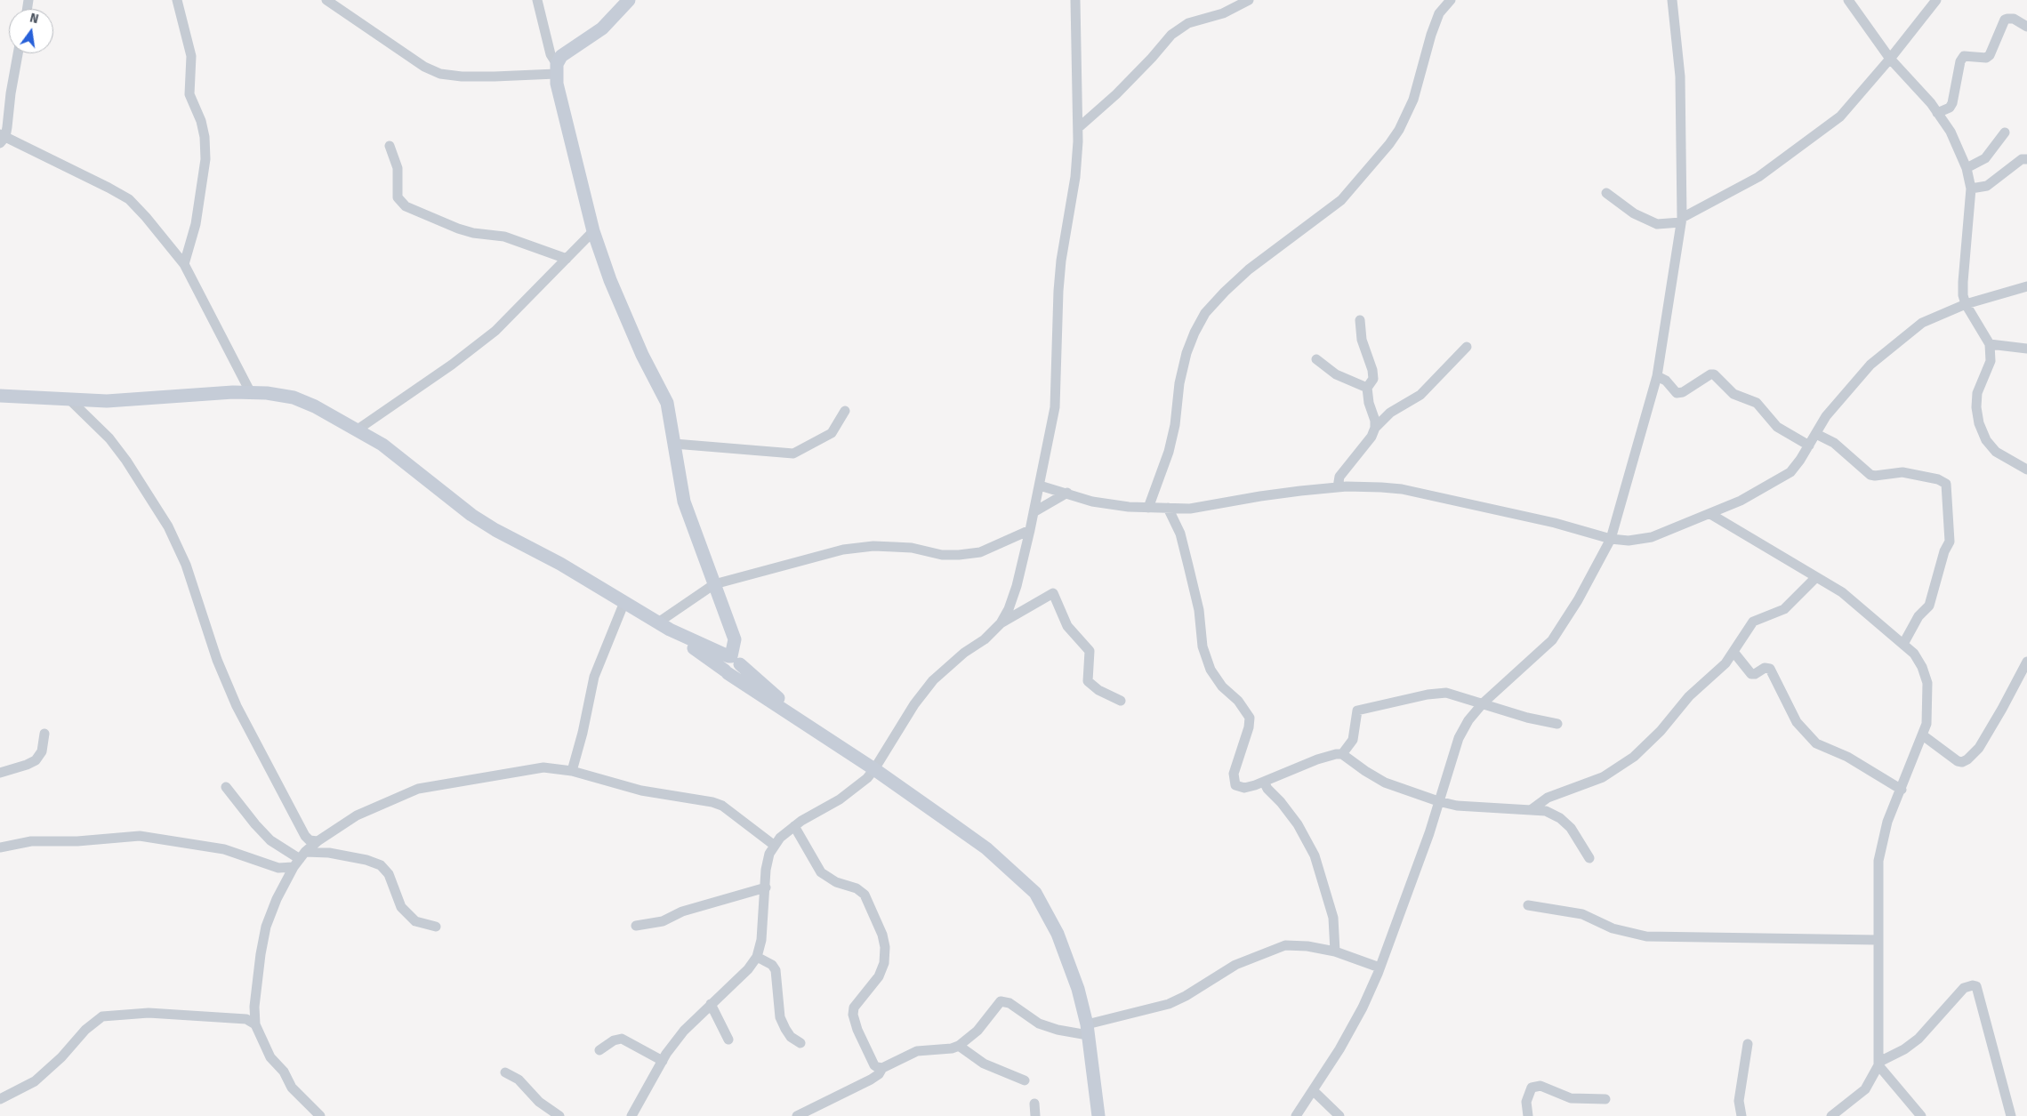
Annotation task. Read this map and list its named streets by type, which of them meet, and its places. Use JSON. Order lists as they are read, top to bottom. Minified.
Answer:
{"north":"top"}
